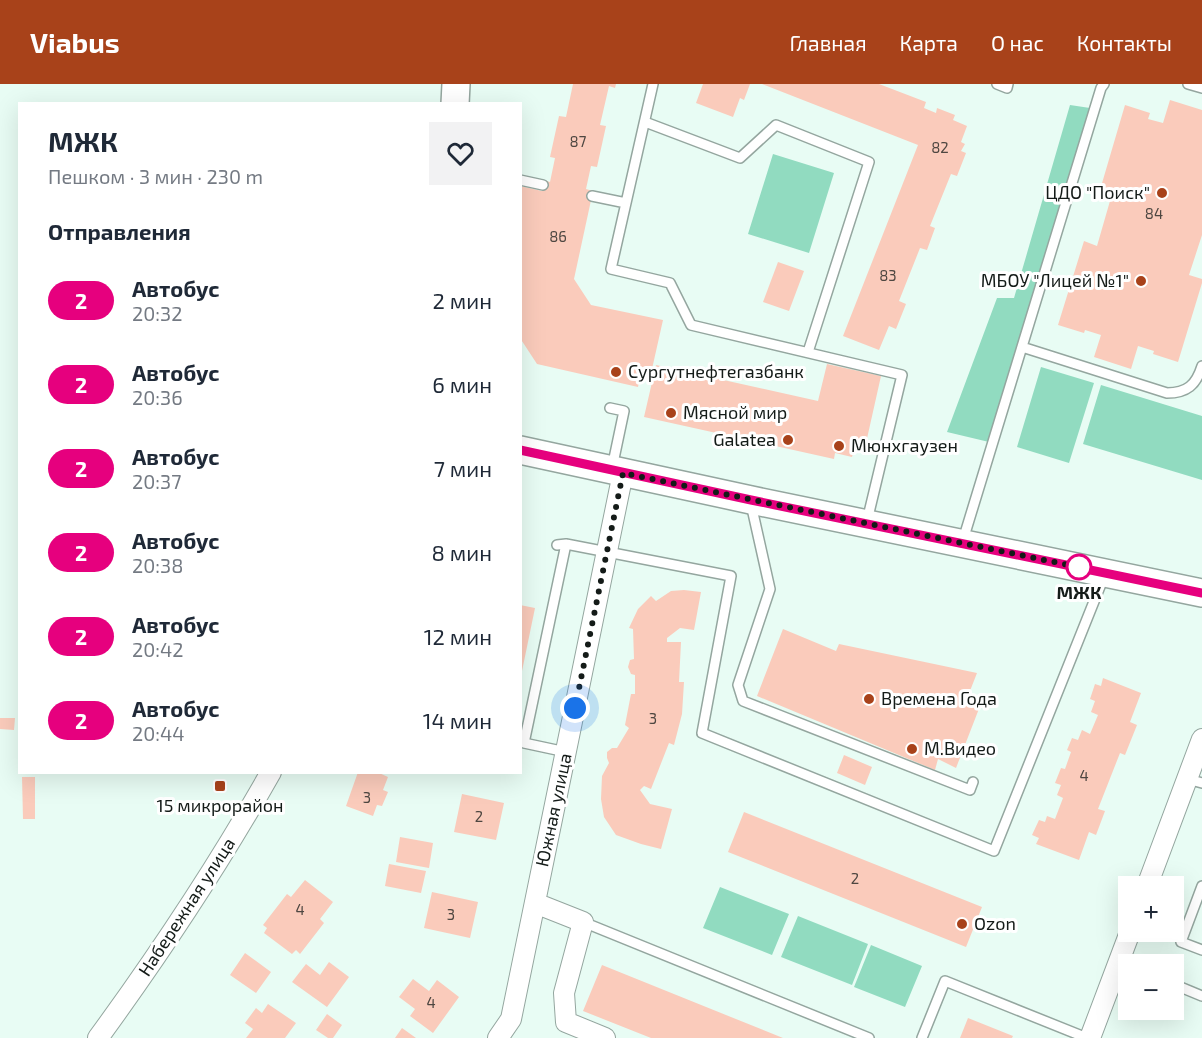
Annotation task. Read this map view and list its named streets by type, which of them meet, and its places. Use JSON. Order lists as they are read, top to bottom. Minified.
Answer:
{"streets":{"street":["Южная улица","Набережная улица"]},"places":{"other":["ЦДО \"Поиск\"","МБОУ \"Лицей №1\"","Сургутнефтегазбанк","Мясной мир","Galatea","Мюнхгаузен","МЖК","Времена Года","М.Видео","Ozon"],"transit":["15 микрорайон"]},"lines":["bus line 2"],"house_numbers":["87","82","84","86","83","3","4","3","2","2","4","3","4"],"page":{"header":"Viabus","nav":["Главная","Карта","О нас","Контакты"],"heading":[["МЖК","Пешком · 3 мин · 230 m"],"Отправления"],"list":[{"mark":"2","name":"Автобус","note":"20:32","value":"2 мин"},{"mark":"2","name":"Автобус","note":"20:36","value":"6 мин"},{"mark":"2","name":"Автобус","note":"20:37","value":"7 мин"},{"mark":"2","name":"Автобус","note":"20:38","value":"8 мин"},{"mark":"2","name":"Автобус","note":"20:42","value":"12 мин"},{"mark":"2","name":"Автобус","note":"20:44","value":"14 мин"}],"map_buttons":["+","−"]}}
